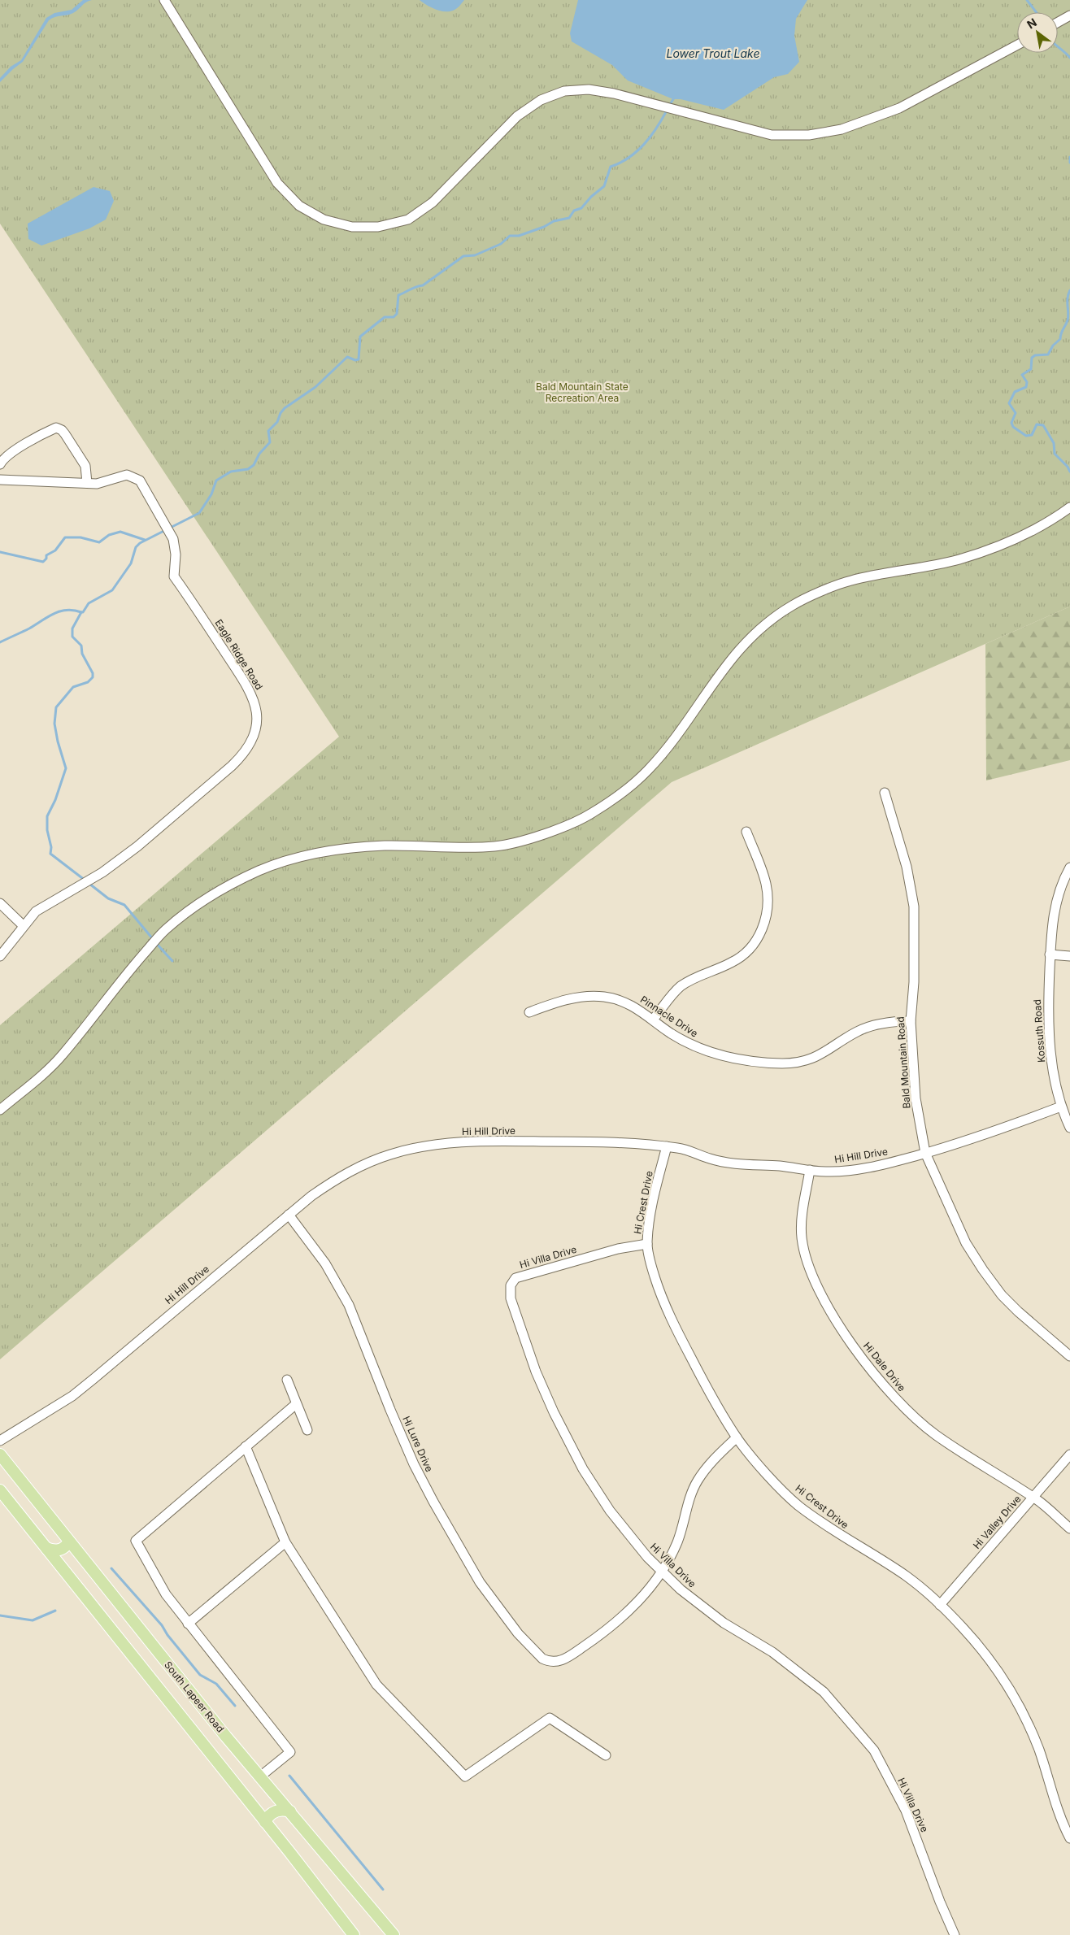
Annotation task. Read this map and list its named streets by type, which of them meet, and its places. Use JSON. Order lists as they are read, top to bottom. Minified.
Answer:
{"streets":{"main road":["South Lapeer Road"],"street":["Eagle Ridge Road","Pinnacle Drive","Kossuth Road","Bald Mountain Road","Hi Hill Drive","Hi Crest Drive","Hi Villa Drive","Hi Dale Drive","Hi Lure Drive","Hi Valley Drive"]},"crossings":[["Pinnacle Drive","Bald Mountain Road"],["Kossuth Road","Hi Hill Drive"],["Bald Mountain Road","Hi Hill Drive"],["Hi Hill Drive","Hi Crest Drive"],["Hi Hill Drive","Hi Dale Drive"],["Hi Hill Drive","Hi Lure Drive"],["Hi Crest Drive","Hi Villa Drive"],["Hi Crest Drive","Hi Valley Drive"],["Hi Villa Drive","Hi Lure Drive"],["Hi Dale Drive","Hi Valley Drive"]],"water":["Lower Trout Lake"],"parks":["Bald Mountain State Recreation Area"],"north":"top left"}
